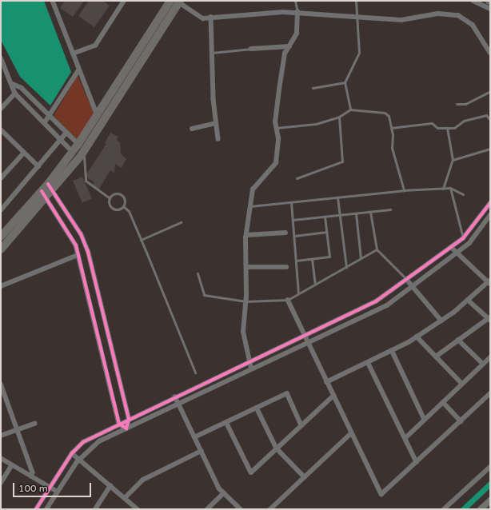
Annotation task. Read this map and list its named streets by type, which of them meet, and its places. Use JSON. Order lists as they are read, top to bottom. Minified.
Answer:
{"scale_bar":"100 m"}
